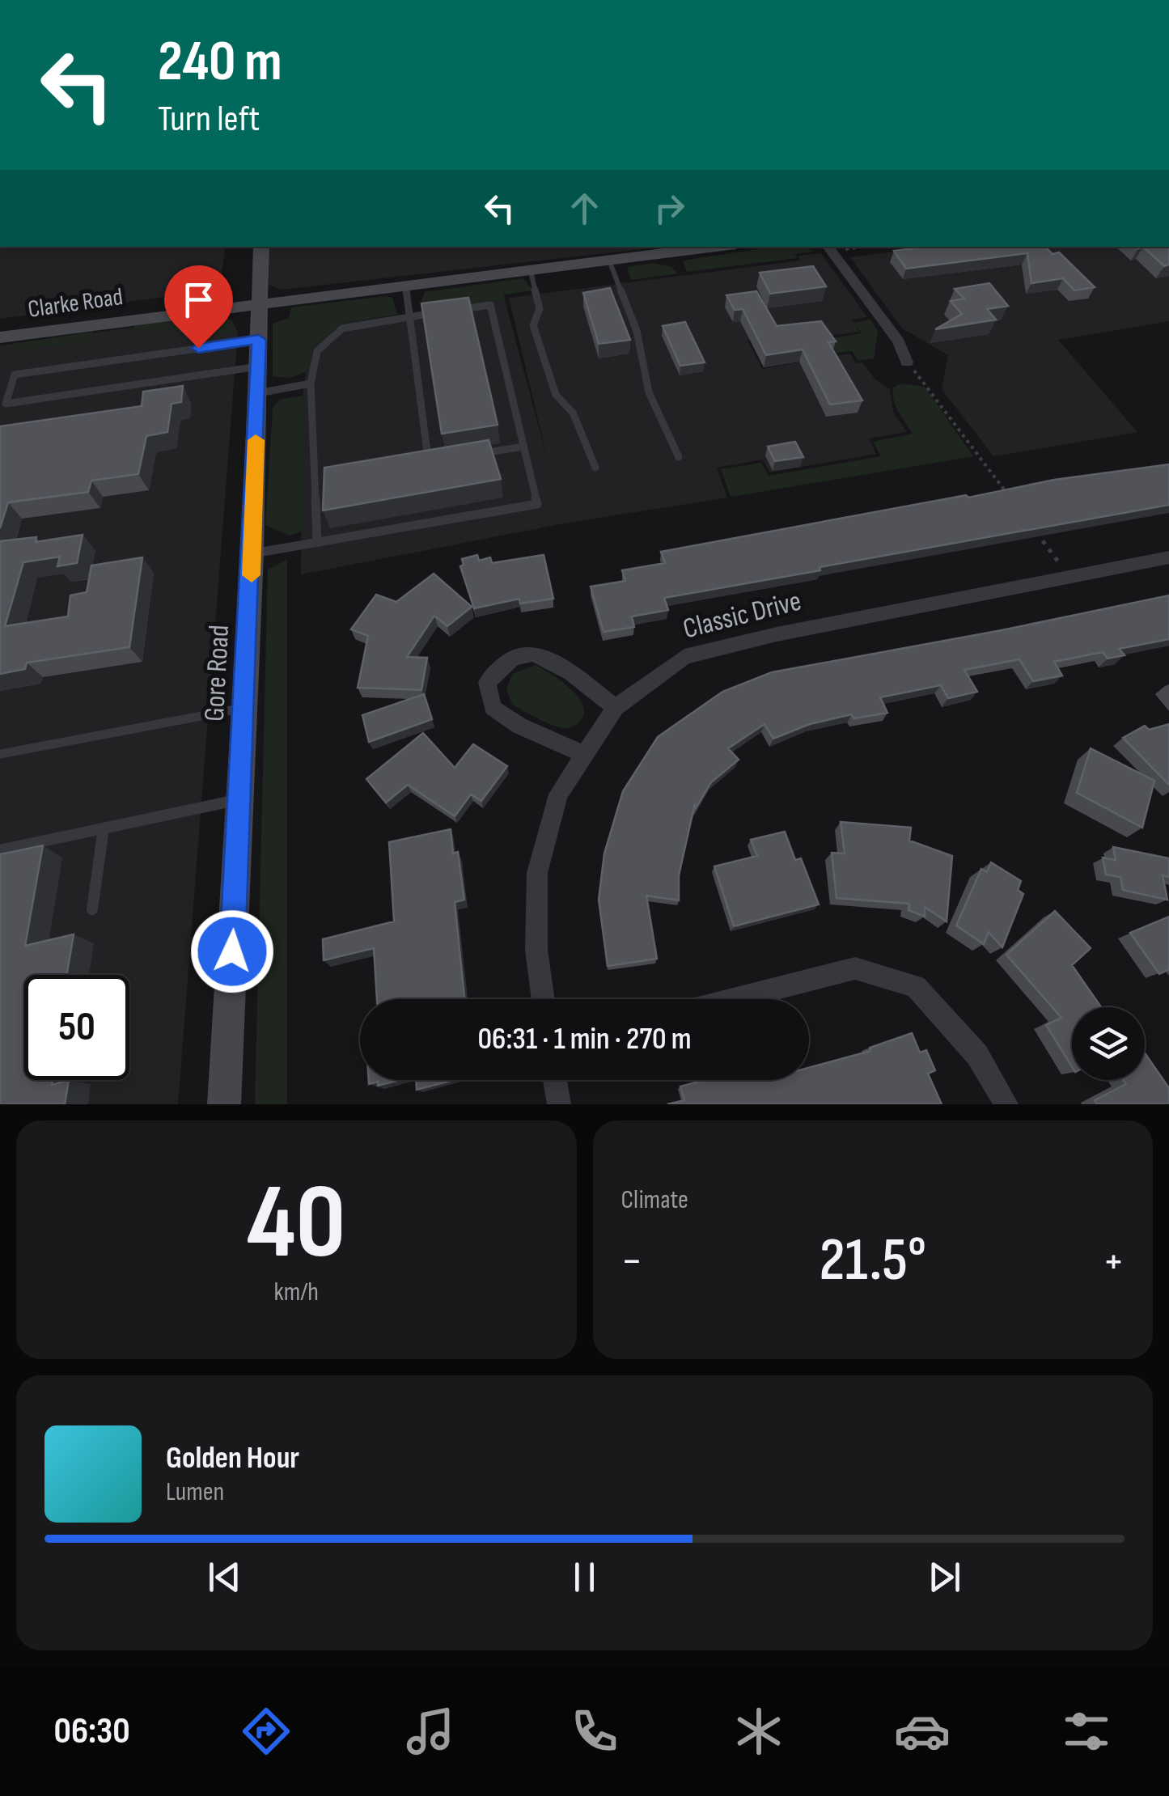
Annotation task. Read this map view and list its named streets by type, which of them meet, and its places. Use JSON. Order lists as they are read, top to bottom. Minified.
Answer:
{"streets":{"main road":["Clarke Road","Gore Road"],"street":["Classic Drive"]},"crossings":[["Clarke Road","Gore Road"]],"page":{"turn":["240 m","Turn left"],"limit":"50","trip":"06:31 · 1 min · 270 m","tile":[["40","km/h"],"Climate"],"heat":["−","21.5°","+"],"song":["Golden Hour","Lumen"],"tabs":"06:30"}}
